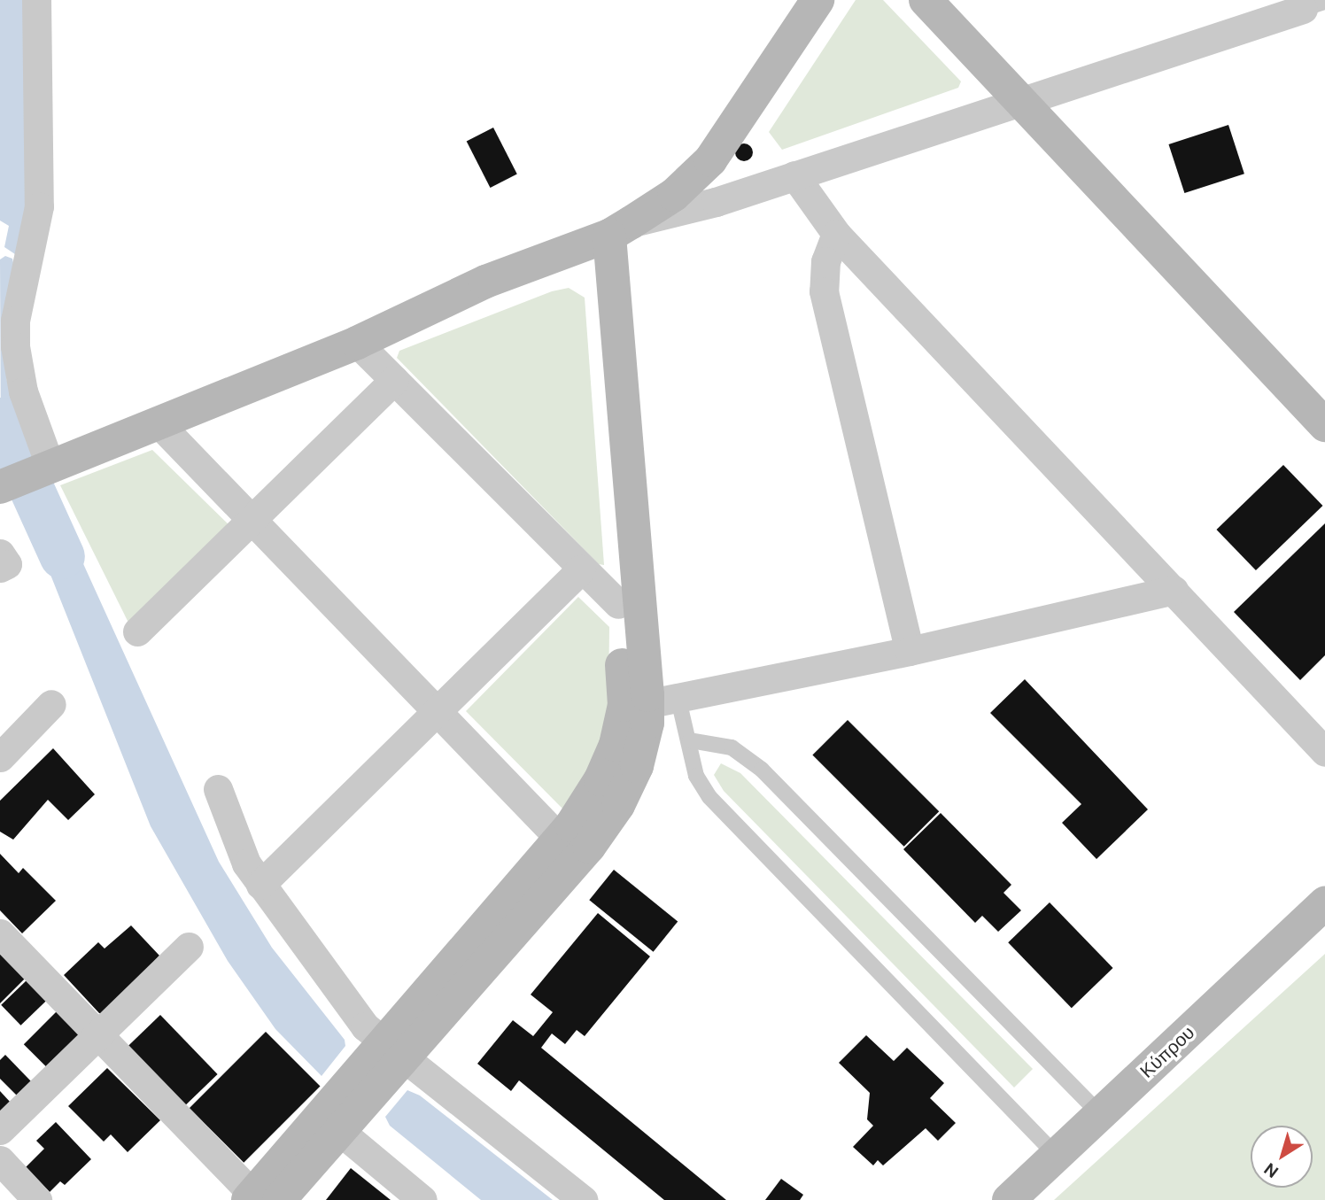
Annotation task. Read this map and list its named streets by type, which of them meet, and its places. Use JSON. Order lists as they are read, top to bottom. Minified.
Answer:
{"streets":{"street":["Κύπρου"]},"north":"bottom left"}
